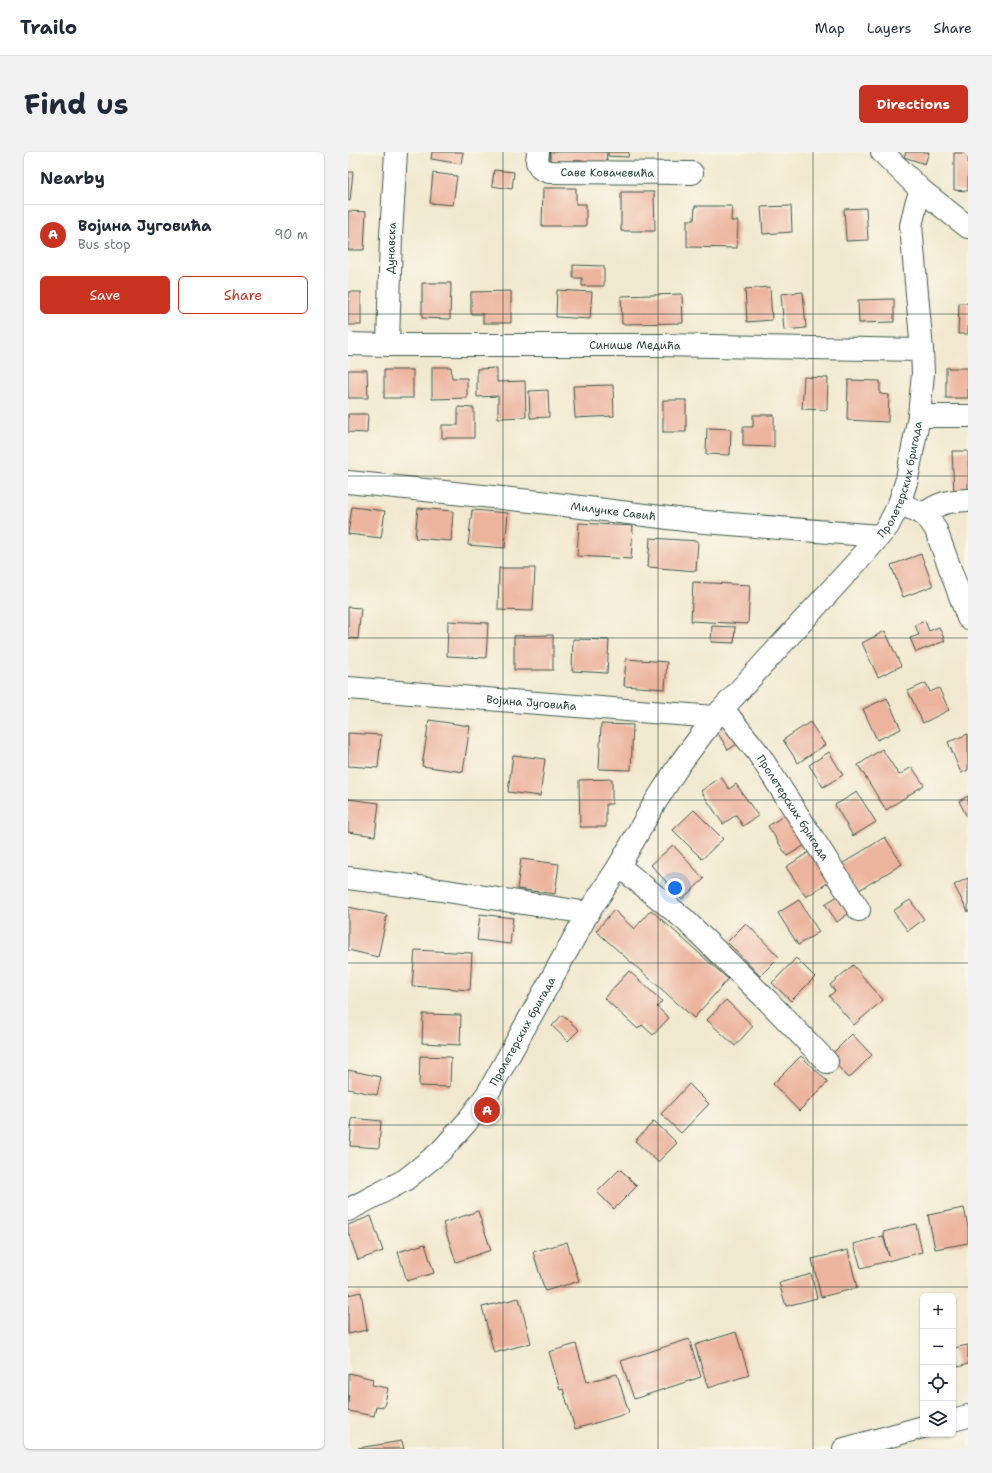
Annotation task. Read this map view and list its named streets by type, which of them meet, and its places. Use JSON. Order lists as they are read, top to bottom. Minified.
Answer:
{"streets":{"street":["Саве Ковачевића","Дунавска","Синише Медића","Пролетерских бригада","Милунке Савић","Војина Југовића"]},"crossings":[["Дунавска","Синише Медића"],["Синише Медића","Пролетерских бригада"],["Пролетерских бригада","Милунке Савић"],["Пролетерских бригада","Војина Југовића"]],"page":{"header":"Trailo","nav":["Map","Layers","Share"],"title":"Find us","buttons":["Directions",["Save","Share"]],"heading":"Nearby","list":[{"mark":"A","name":"Војина Југовића","note":"Bus stop","value":"90 m"}],"pins":"A","map_buttons":["+","−"]}}
